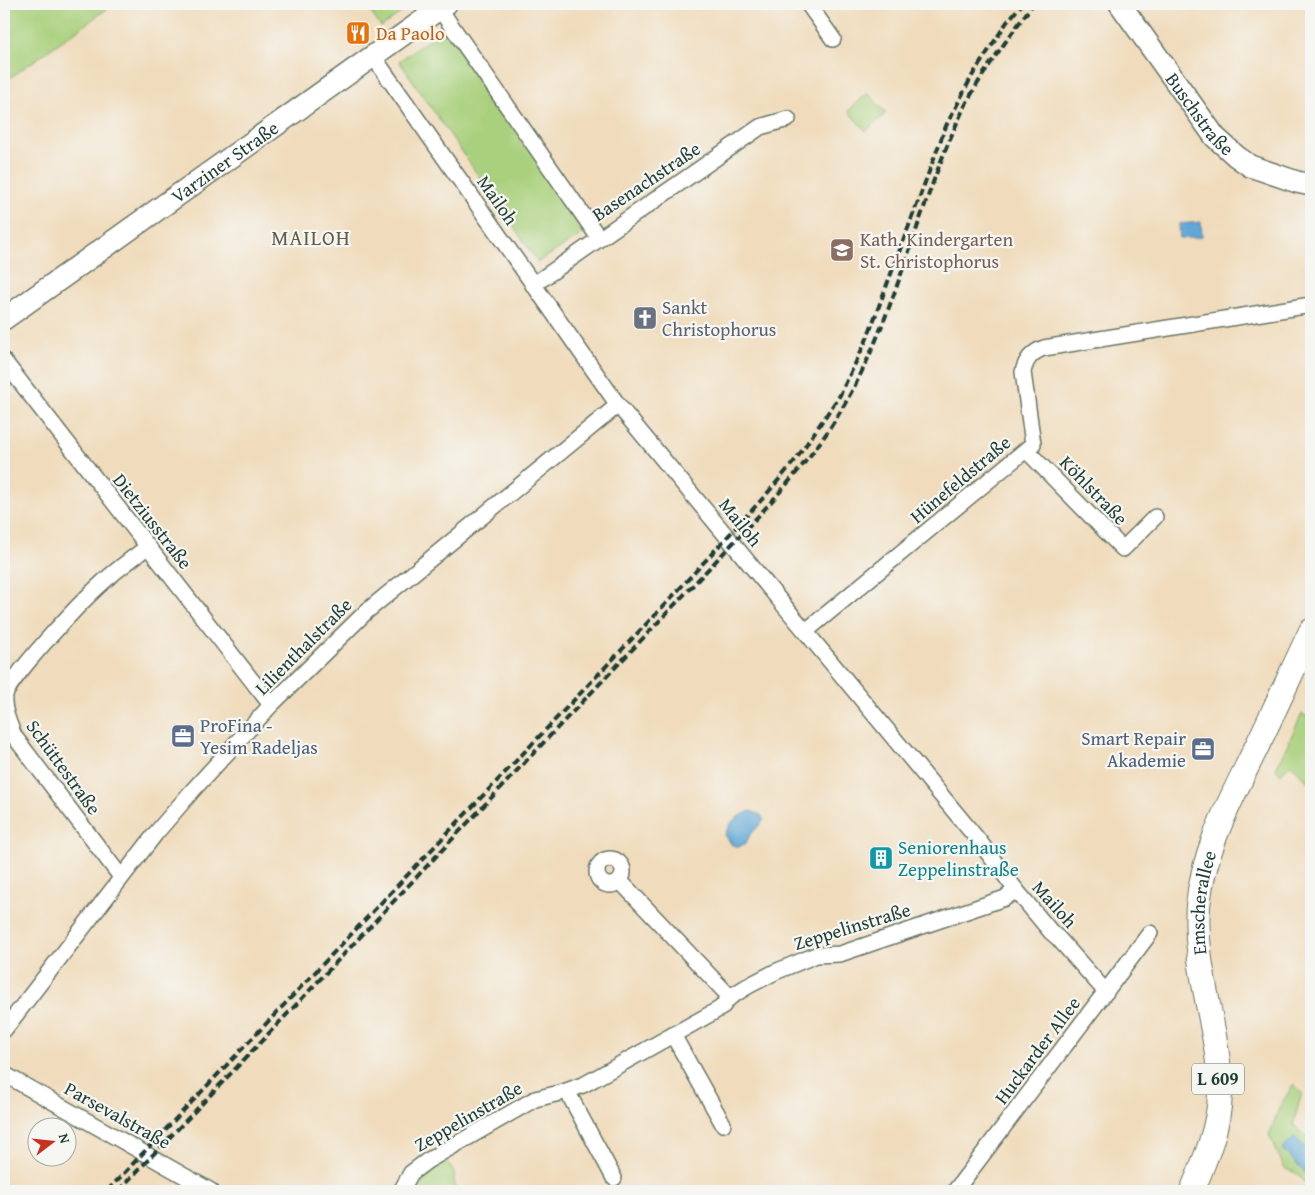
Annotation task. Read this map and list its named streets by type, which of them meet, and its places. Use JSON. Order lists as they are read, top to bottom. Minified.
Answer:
{"streets":{"main road":["Emscherallee","L 609"],"street":["Buschstraße","Varziner Straße","Basenachstraße","Mailoh","Hünefeldstraße","Köhlstraße","Dietziusstraße","Lilienthalstraße","Schüttestraße","Zeppelinstraße","Huckarder Allee","Parsevalstraße"]},"crossings":[["Varziner Straße","Mailoh"],["Basenachstraße","Mailoh"],["Mailoh","Hünefeldstraße"],["Mailoh","Lilienthalstraße"],["Mailoh","Zeppelinstraße"],["Mailoh","Huckarder Allee"],["Hünefeldstraße","Köhlstraße"],["Dietziusstraße","Lilienthalstraße"],["Dietziusstraße","Schüttestraße"],["Lilienthalstraße","Schüttestraße"]],"districts":["MAILOH"],"places":{"restaurant":["Da Paolo"],"school or university":["Kath. Kindergarten St. Christophorus"],"church":["Sankt Christophorus"],"office":["ProFina - Yesim Radeljas","Smart Repair Akademie"],"building":["Seniorenhaus Zeppelinstraße"]},"north":"right"}
